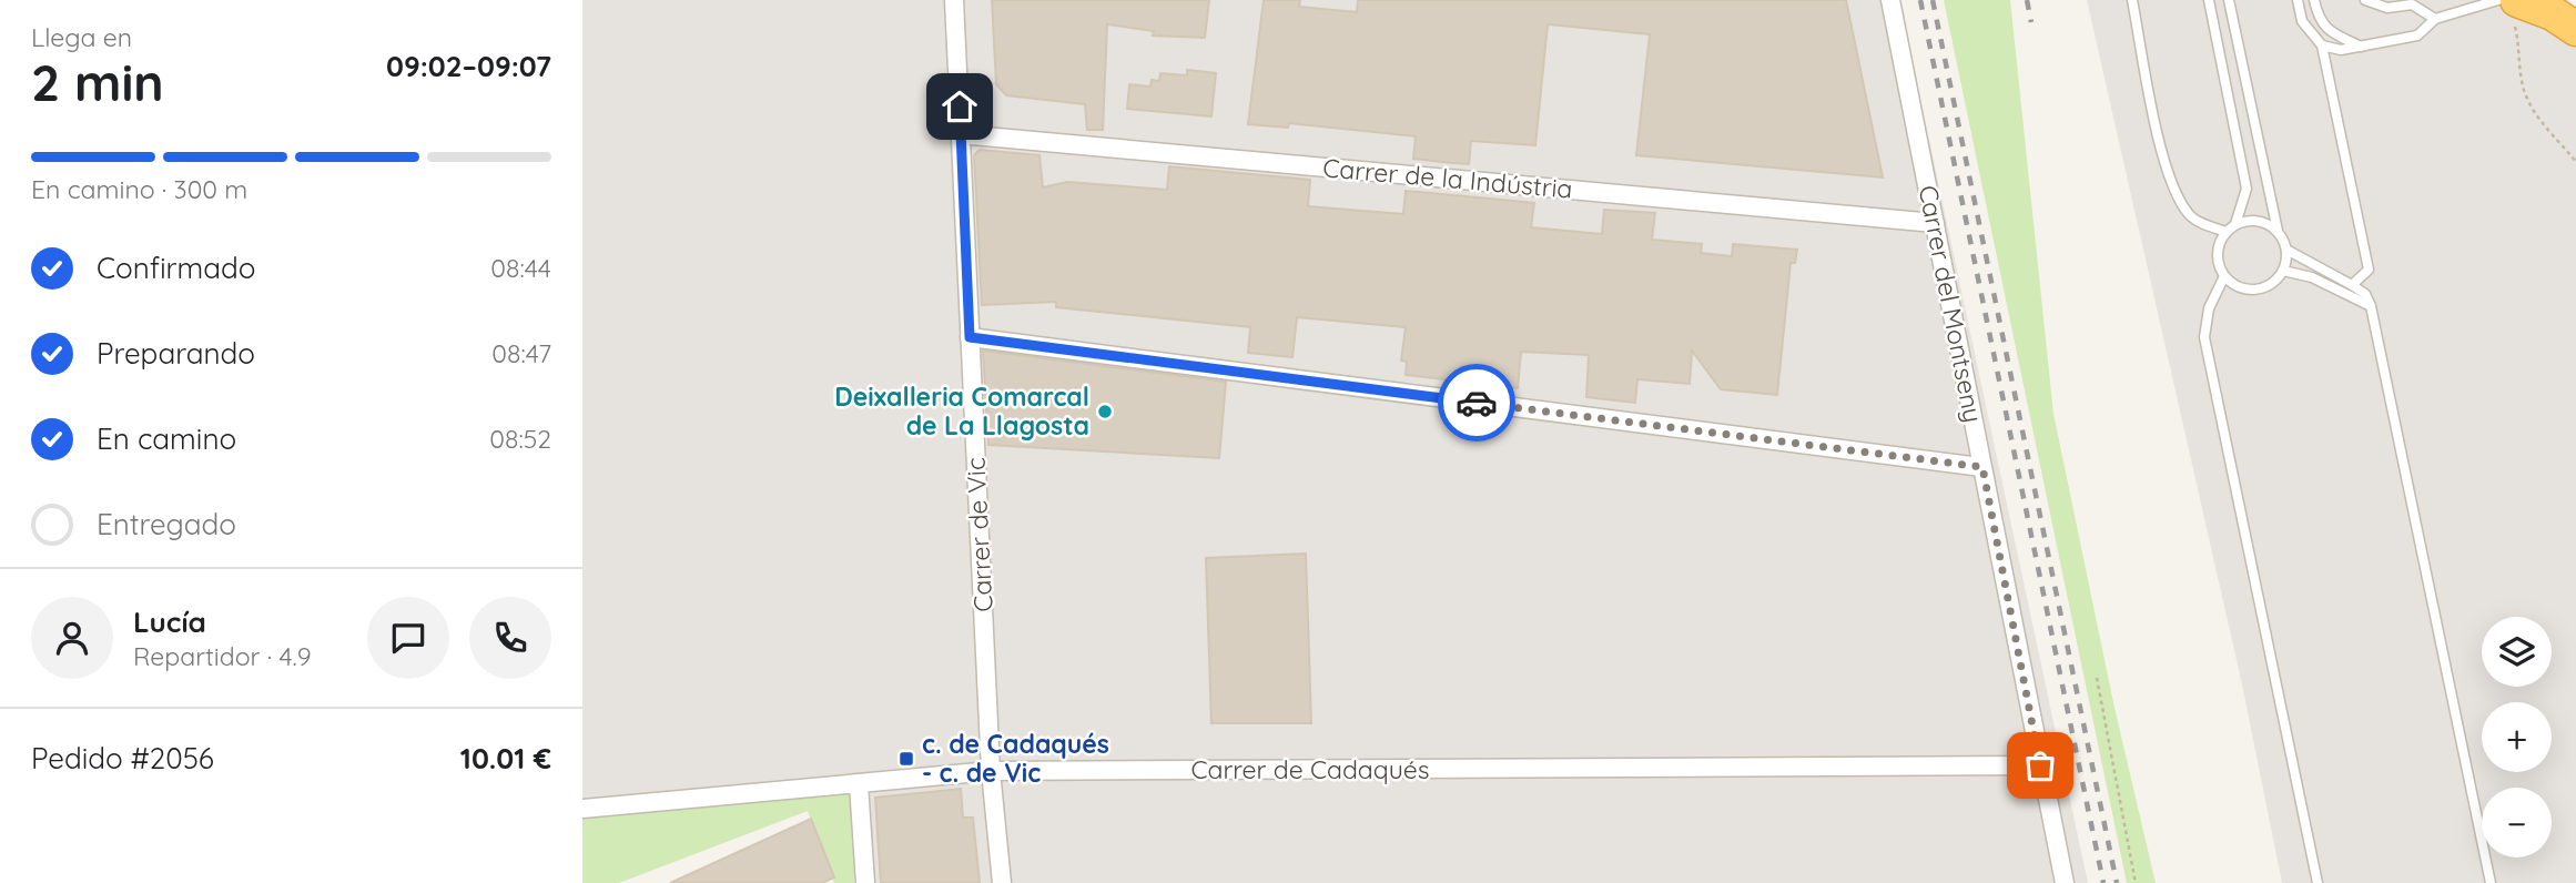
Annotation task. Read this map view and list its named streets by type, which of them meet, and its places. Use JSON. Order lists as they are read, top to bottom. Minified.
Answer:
{"streets":{"street":["Carrer de la Indústria","Carrer del Montseny","Carrer de Vic","Carrer de Cadaqués"]},"crossings":[["Carrer de la Indústria","Carrer del Montseny"],["Carrer de la Indústria","Carrer de Vic"],["Carrer del Montseny","Carrer de Cadaqués"],["Carrer de Vic","Carrer de Cadaqués"]],"places":{"other":["Deixalleria Comarcal de La Llagosta"],"transit":["c. de Cadaqués - c. de Vic"]},"page":{"heading":["2 min","Llega en","09:02–09:07"],"panel":["Lucía","Repartidor · 4.9","Pedido #2056","10.01 €"],"bar":"En camino · 300 m","list":[["Confirmado","08:44"],["Preparando","08:47"],["En camino","08:52"],"Entregado"],"map_buttons":["+","−"]}}
